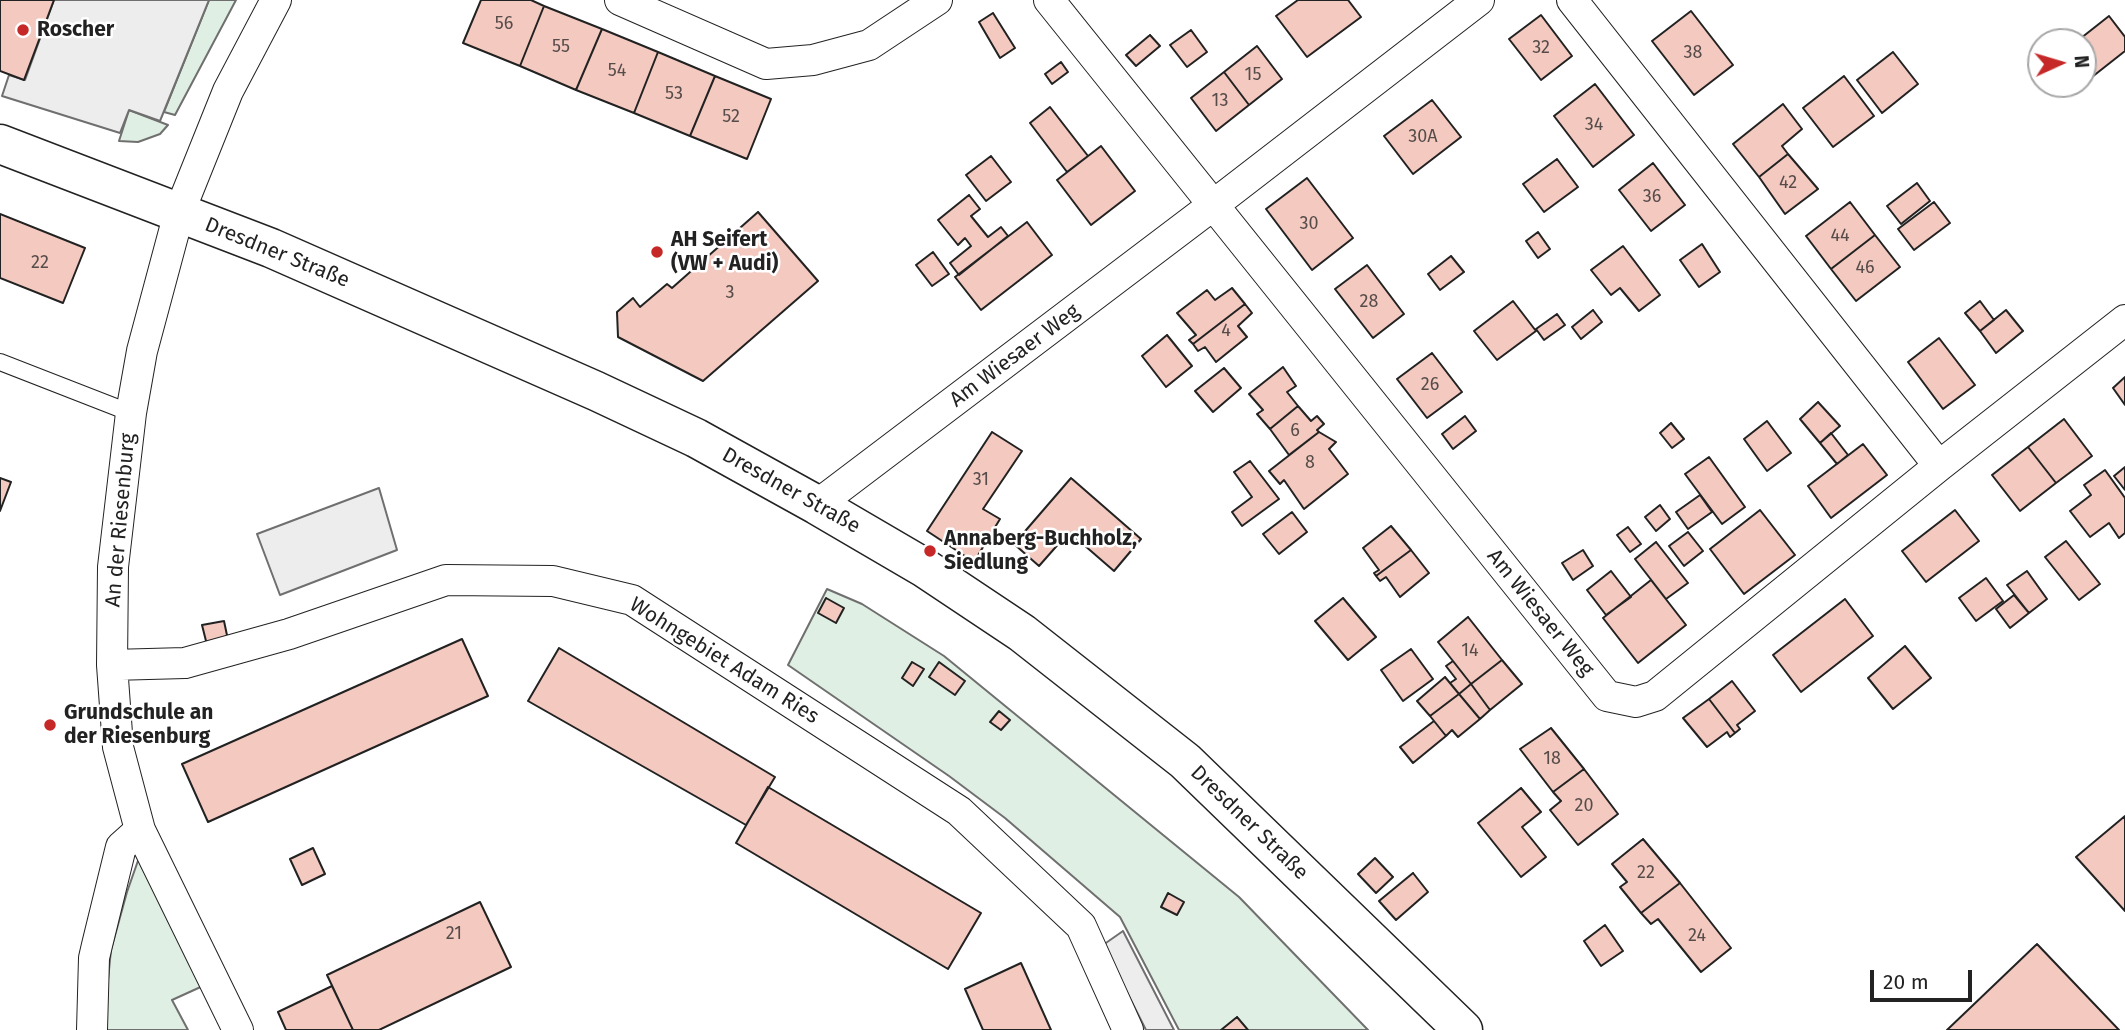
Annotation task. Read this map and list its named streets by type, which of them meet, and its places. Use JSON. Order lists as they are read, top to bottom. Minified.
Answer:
{"streets":{"main road":["Dresdner Straße"],"street":["Am Wiesaer Weg","An der Riesenburg","Wohngebiet Adam Ries"]},"crossings":[["Dresdner Straße","Am Wiesaer Weg"],["Dresdner Straße","An der Riesenburg"],["An der Riesenburg","Wohngebiet Adam Ries"]],"places":["Roscher","AH Seifert (VW + Audi)","Annaberg-Buchholz, Siedlung","Grundschule an der Riesenburg"],"house_numbers":["56","55","32","38","54","15","53","13","52","34","30A","42","36","30","44","22","46","3","28","4","26","6","8","31","14","18","20","22","21","24"],"scale_bar":"20 m","north":"right"}
